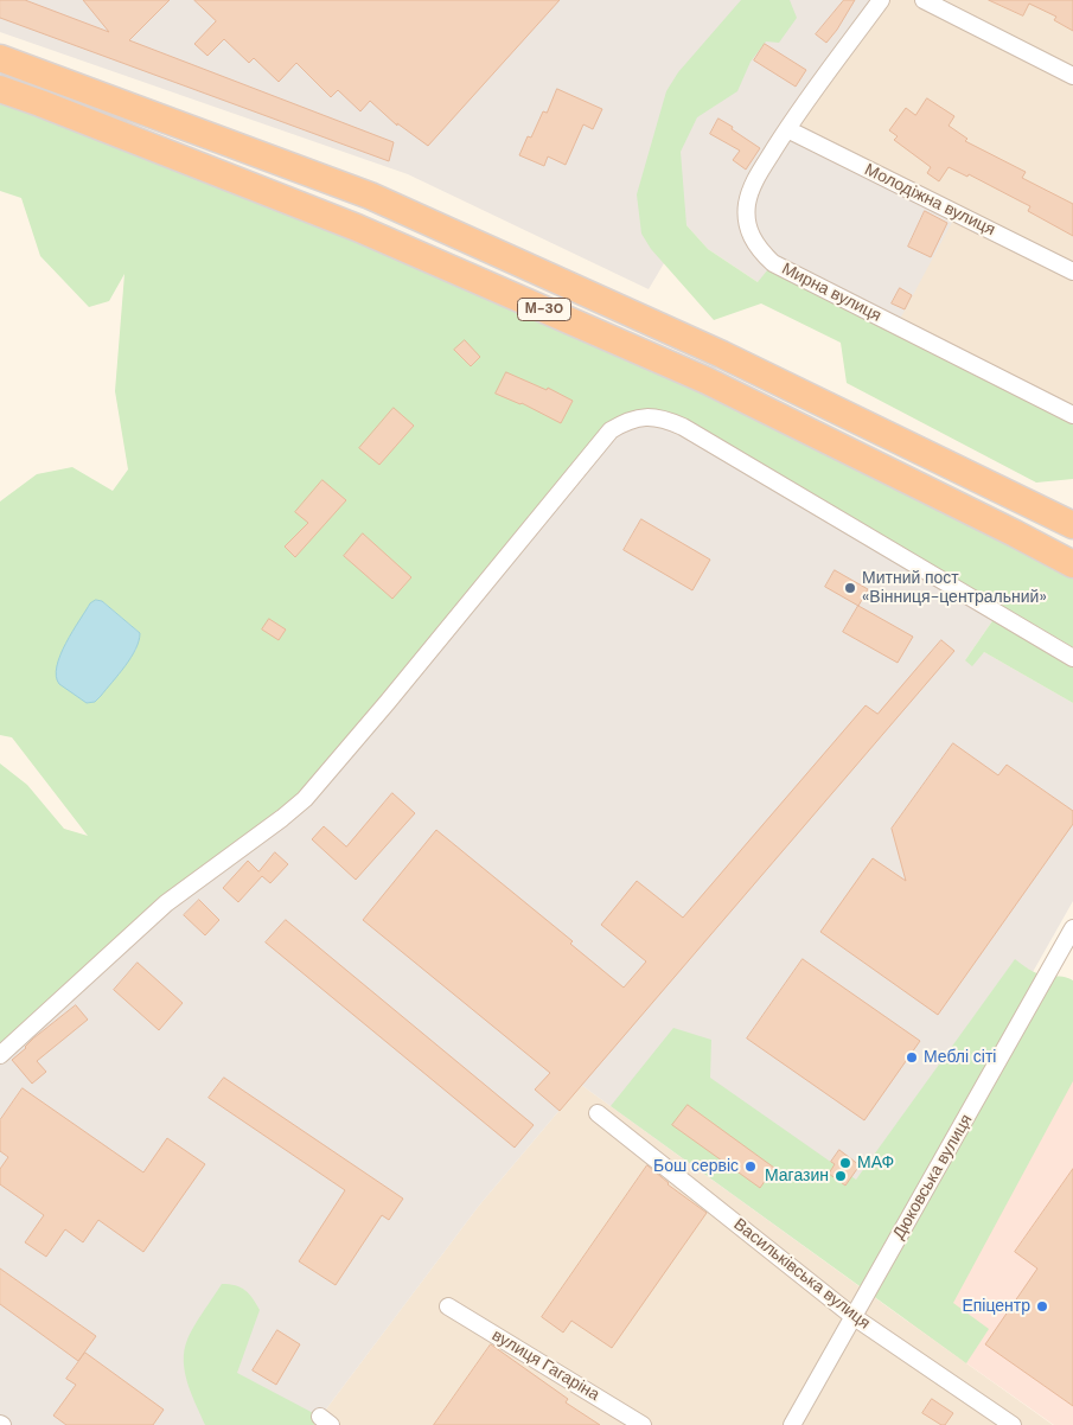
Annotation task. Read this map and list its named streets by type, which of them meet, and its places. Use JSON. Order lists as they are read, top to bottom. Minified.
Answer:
{"streets":{"highway":["М-30"],"street":["Молодіжна вулиця","Мирна вулиця","Дюковська вулиця","Васильківська вулиця","вулиця Гагаріна"]},"crossings":[["Молодіжна вулиця","Мирна вулиця"],["Дюковська вулиця","Васильківська вулиця"]],"places":["Митний пост «Вінниця-центральний»","Меблі сіті","МАФ","Бош сервіс","Магазин","Епіцентр"]}
